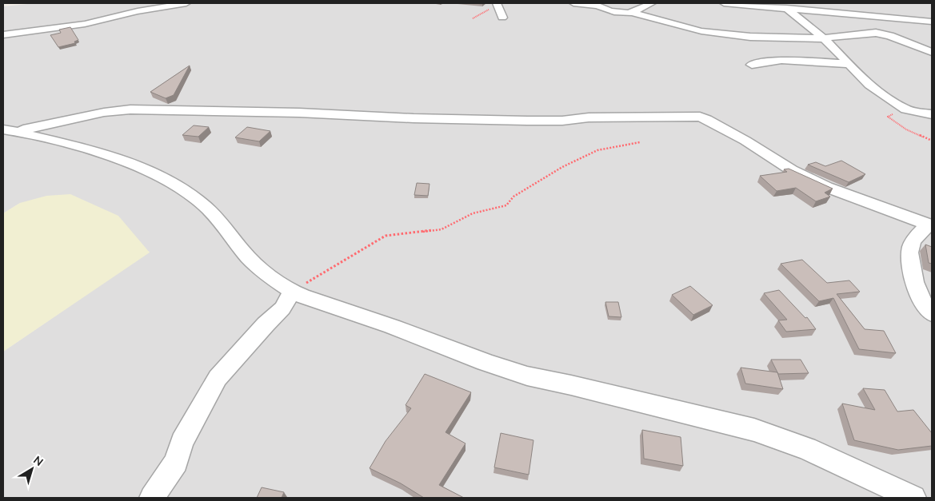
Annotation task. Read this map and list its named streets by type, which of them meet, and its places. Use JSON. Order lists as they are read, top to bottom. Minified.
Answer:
{"north":"top right"}
